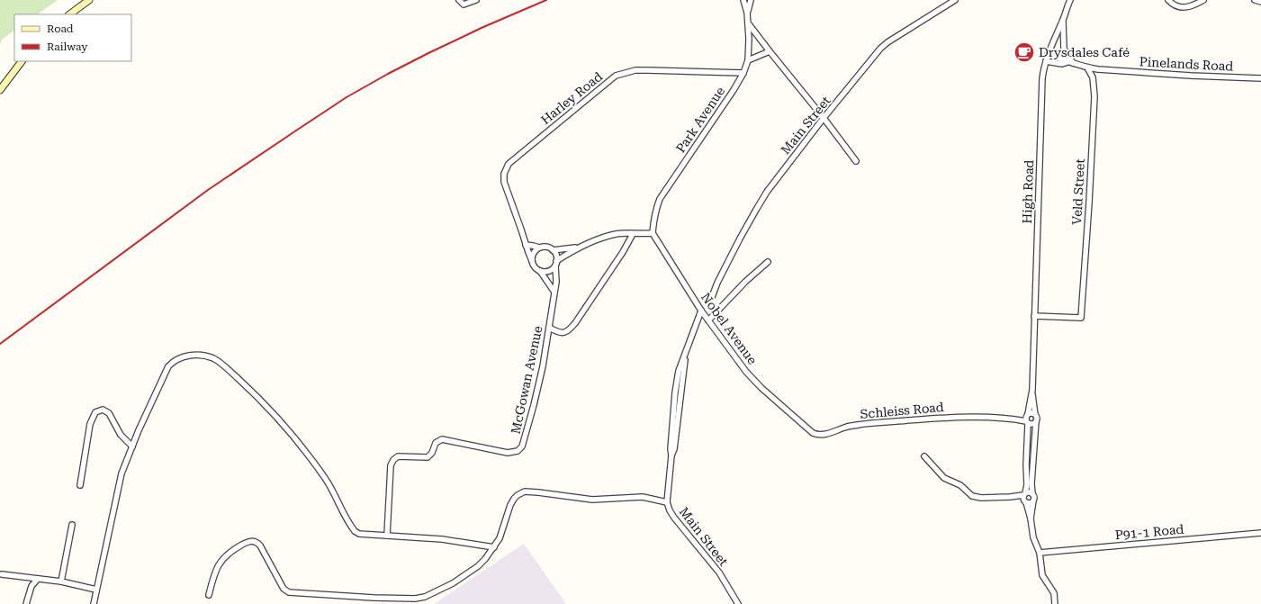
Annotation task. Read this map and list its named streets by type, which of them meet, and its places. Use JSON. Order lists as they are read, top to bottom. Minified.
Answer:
{"streets":{"street":["Pinelands Road","Harley Road","Park Avenue","Main Street","High Road","Veld Street","Nobel Avenue","McGowan Avenue","Schleiss Road","P91-1 Road"]},"crossings":[["Pinelands Road","High Road"],["Pinelands Road","Veld Street"],["Harley Road","Park Avenue"],["Park Avenue","Nobel Avenue"],["Main Street","Nobel Avenue"],["High Road","Veld Street"],["High Road","Schleiss Road"],["Nobel Avenue","Schleiss Road"]],"places":{"cafe":["Drysdales Café"]},"legend":["Road","Railway"]}
